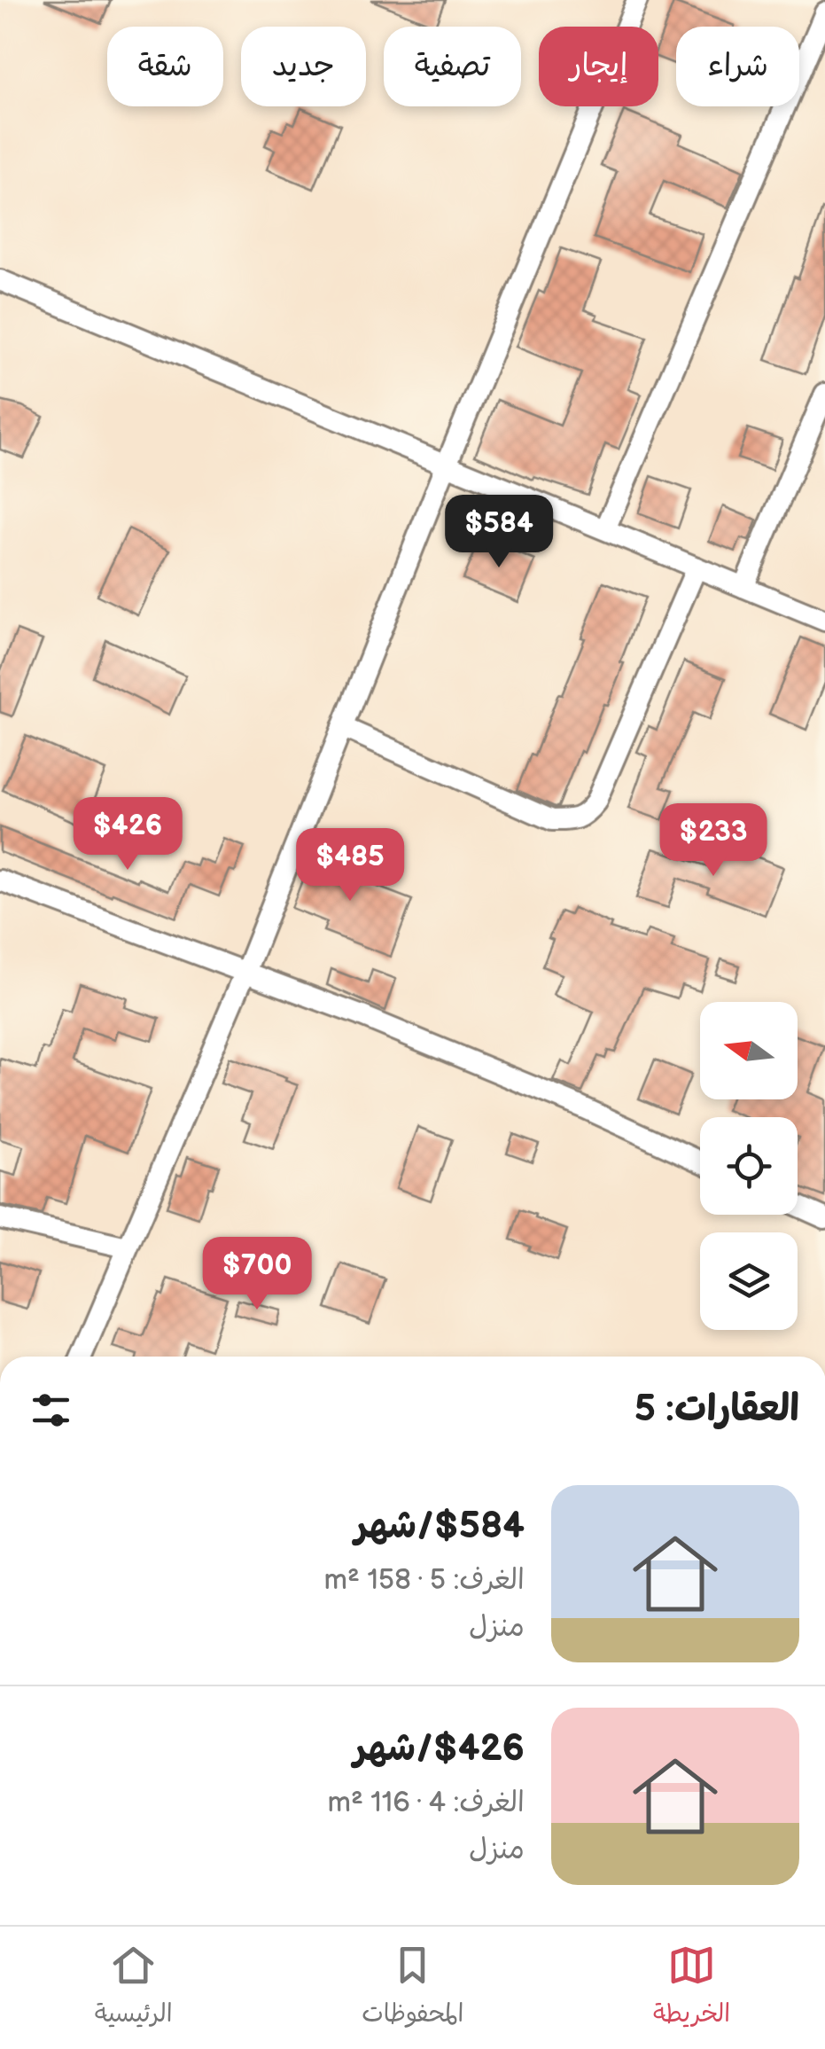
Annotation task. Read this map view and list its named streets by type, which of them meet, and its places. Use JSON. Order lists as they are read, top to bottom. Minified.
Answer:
{"north":"left","page":{"chip":["شراء","إيجار","تصفية","جديد","شقة"],"price":["$584","$426","$233","$485","$700"],"heading":"العقارات: 5","list":[{"name":"$584/شهر","note":"الغرف: 5 · 158 m² · منزل"},{"name":"$426/شهر","note":"الغرف: 4 · 116 m² · منزل"}],"tabs":["الخريطة","المحفوظات","الرئيسية"]}}
